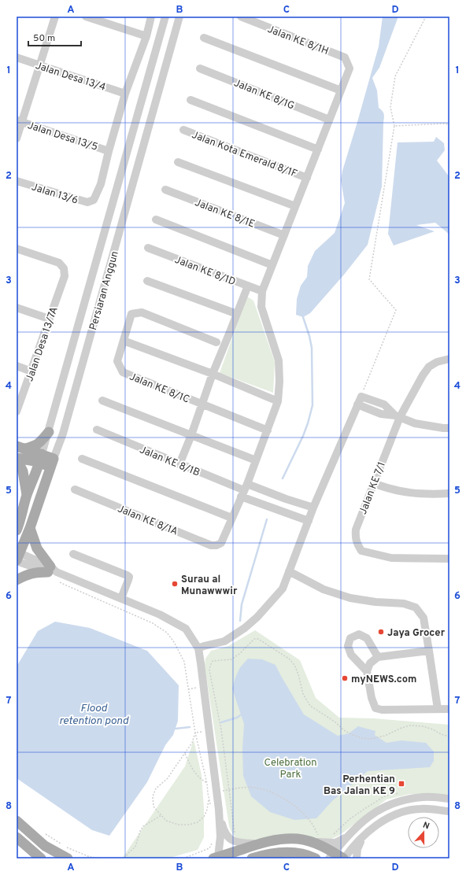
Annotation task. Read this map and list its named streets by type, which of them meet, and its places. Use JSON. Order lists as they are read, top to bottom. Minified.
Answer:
{"streets":{"main road":["Persiaran Anggun"],"street":["Jalan KE 8/1H","Jalan Desa 13/4","Jalan KE 8/1G","Jalan Desa 13/5","Jalan Kota Emerald 8/1F","Jalan 13/6","Jalan KE 8/1E","Jalan KE 8/1D","Jalan Desa 13/7A","Jalan KE 8/1C","Jalan KE 8/1B","Jalan KE 7/1","Jalan KE 8/1A"]},"crossings":[["Jalan Desa 13/5","Jalan 13/6"]],"water":["Flood retention pond"],"parks":["Celebration Park"],"places":{"other":["Surau al Munawwwir","Jaya Grocer","myNEWS.com"],"transit":["Perhentian Bas Jalan KE 9"]},"scale_bar":"50 m","north":"top","grid":{"columns":["A","B","C","D"],"rows":["1","2","3","4","5","6","7","8"]}}
